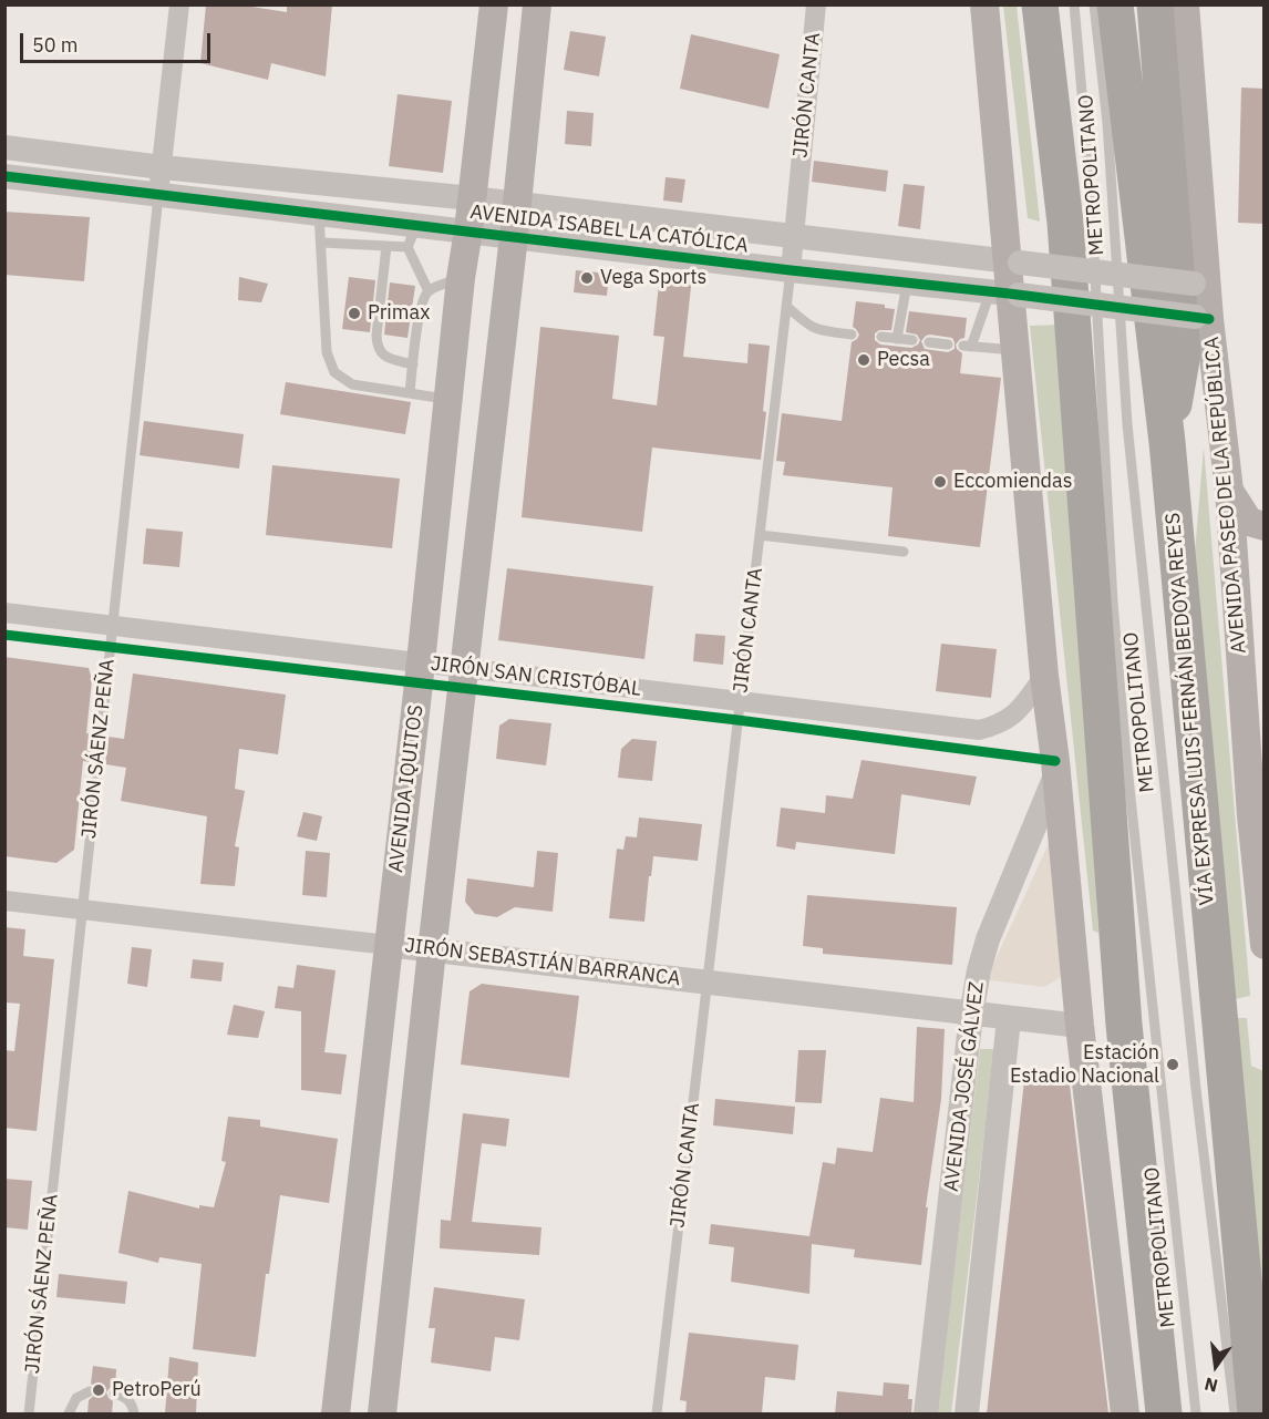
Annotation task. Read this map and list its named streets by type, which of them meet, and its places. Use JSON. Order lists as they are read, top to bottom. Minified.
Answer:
{"streets":{"highway":["VÍA EXPRESA LUIS FERNÁN BEDOYA REYES"],"main road":["AVENIDA PASEO DE LA REPÚBLICA","AVENIDA IQUITOS"],"street":["JIRÓN CANTA","AVENIDA ISABEL LA CATÓLICA","JIRÓN SAN CRISTÓBAL","JIRÓN SÁENZ PEÑA","JIRÓN SEBASTIÁN BARRANCA","AVENIDA JOSÉ GÁLVEZ"],"lane":["METROPOLITANO"]},"crossings":[["JIRÓN CANTA","AVENIDA ISABEL LA CATÓLICA"],["JIRÓN CANTA","JIRÓN SAN CRISTÓBAL"],["JIRÓN CANTA","JIRÓN SEBASTIÁN BARRANCA"],["AVENIDA ISABEL LA CATÓLICA","AVENIDA PASEO DE LA REPÚBLICA"],["AVENIDA ISABEL LA CATÓLICA","JIRÓN SÁENZ PEÑA"],["AVENIDA ISABEL LA CATÓLICA","AVENIDA IQUITOS"],["JIRÓN SAN CRISTÓBAL","JIRÓN SÁENZ PEÑA"],["JIRÓN SAN CRISTÓBAL","AVENIDA IQUITOS"],["JIRÓN SÁENZ PEÑA","JIRÓN SEBASTIÁN BARRANCA"],["AVENIDA IQUITOS","JIRÓN SEBASTIÁN BARRANCA"],["JIRÓN SEBASTIÁN BARRANCA","AVENIDA JOSÉ GÁLVEZ"]],"places":["Vega Sports","Primax","Pecsa","Eccomiendas","Estación Estadio Nacional","PetroPerú"],"scale_bar":"50 m","north":"bottom"}
